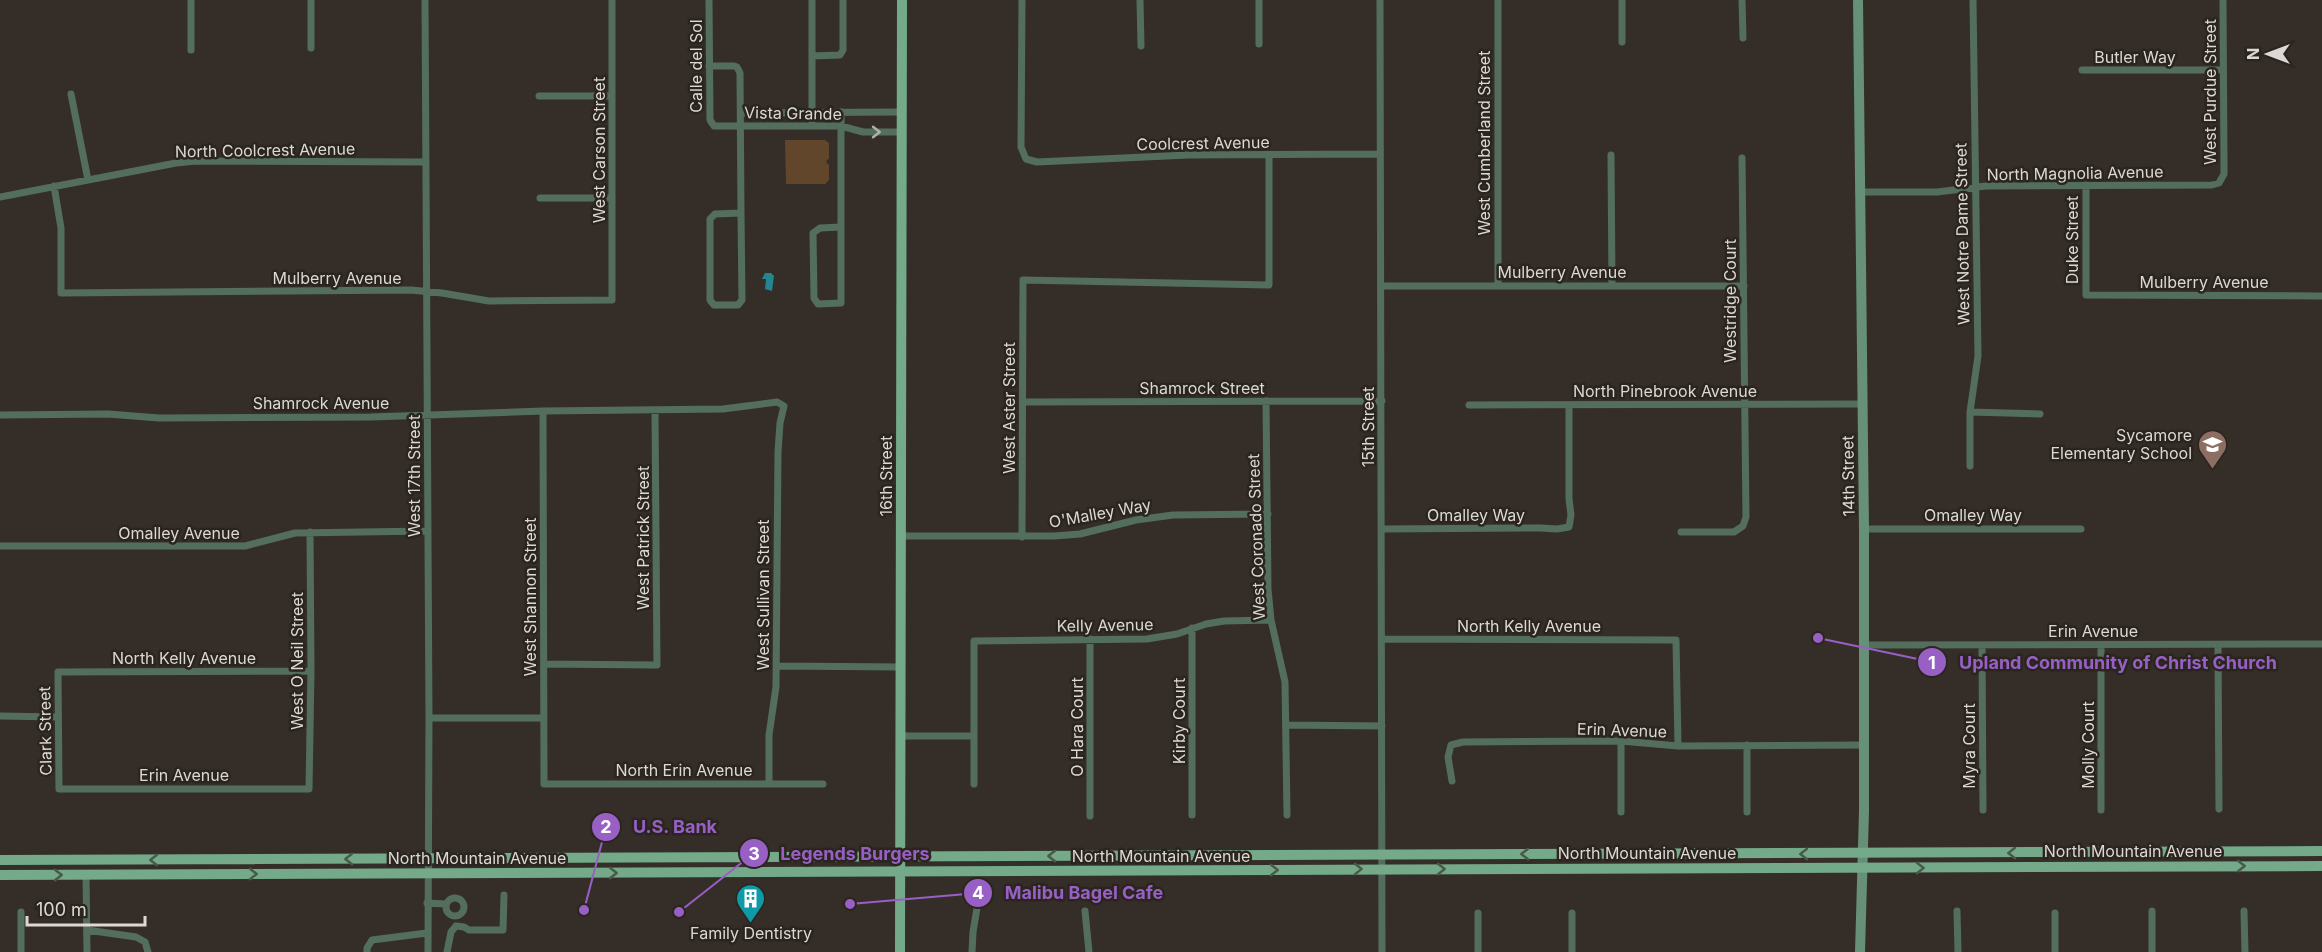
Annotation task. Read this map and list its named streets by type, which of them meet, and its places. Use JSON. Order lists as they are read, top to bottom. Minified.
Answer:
{"streets":{"main road":["16th Street","North Mountain Avenue"],"street":["Butler Way","Calle del Sol","West Purdue Street","Vista Grande","Coolcrest Avenue","West Cumberland Street","North Coolcrest Avenue","West Carson Street","North Magnolia Avenue","West Notre Dame Street","Duke Street","Mulberry Avenue","Westridge Court","Shamrock Street","North Pinebrook Avenue","Shamrock Avenue","West Aster Street","15th Street","West 17th Street","14th Street","O'Malley Way","Omalley Way","Omalley Avenue","West Coronado Street","West Patrick Street","West Sullivan Street","West Shannon Street","Kelly Avenue","North Kelly Avenue","Erin Avenue","West O Neil Street","Kirby Court","O Hara Court","Clark Street","Molly Court","Myra Court","North Erin Avenue"]},"crossings":[["Butler Way","West Purdue Street"],["Calle del Sol","Vista Grande"],["West Purdue Street","North Magnolia Avenue"],["Vista Grande","16th Street"],["Coolcrest Avenue","West Aster Street"],["Coolcrest Avenue","15th Street"],["West Cumberland Street","Mulberry Avenue"],["North Coolcrest Avenue","Mulberry Avenue"],["North Coolcrest Avenue","West 17th Street"],["West Carson Street","Mulberry Avenue"],["North Magnolia Avenue","West Notre Dame Street"],["North Magnolia Avenue","Duke Street"],["North Magnolia Avenue","14th Street"],["Duke Street","Mulberry Avenue"],["Mulberry Avenue","Westridge Court"],["Mulberry Avenue","15th Street"],["Mulberry Avenue","West 17th Street"],["Westridge Court","North Pinebrook Avenue"],["Shamrock Street","West Aster Street"],["Shamrock Street","15th Street"],["Shamrock Street","West Coronado Street"],["North Pinebrook Avenue","14th Street"],["North Pinebrook Avenue","Omalley Way"],["Shamrock Avenue","West 17th Street"],["Shamrock Avenue","West Patrick Street"],["Shamrock Avenue","West Sullivan Street"],["Shamrock Avenue","West Shannon Street"],["West Aster Street","O'Malley Way"],["15th Street","Omalley Way"],["15th Street","North Kelly Avenue"],["15th Street","North Mountain Avenue"],["West 17th Street","Omalley Avenue"],["West 17th Street","North Mountain Avenue"],["16th Street","O'Malley Way"],["16th Street","North Mountain Avenue"],["14th Street","Omalley Way"],["14th Street","Erin Avenue"],["14th Street","North Mountain Avenue"],["O'Malley Way","West Coronado Street"],["Omalley Avenue","West O Neil Street"],["West Coronado Street","Kelly Avenue"],["West Patrick Street","West Shannon Street"],["West Sullivan Street","North Erin Avenue"],["West Shannon Street","North Erin Avenue"],["Kelly Avenue","Kirby Court"],["Kelly Avenue","O Hara Court"],["North Kelly Avenue","Erin Avenue"],["North Kelly Avenue","West O Neil Street"],["North Kelly Avenue","Clark Street"],["Erin Avenue","West O Neil Street"],["Erin Avenue","Clark Street"],["Erin Avenue","Molly Court"],["Erin Avenue","Myra Court"]],"places":{"school or university":["Sycamore Elementary School"],"other":["Upland Community of Christ Church","Malibu Bagel Cafe","U.S. Bank","Legends Burgers"],"building":["Family Dentistry"]},"scale_bar":"100 m","north":"left"}
